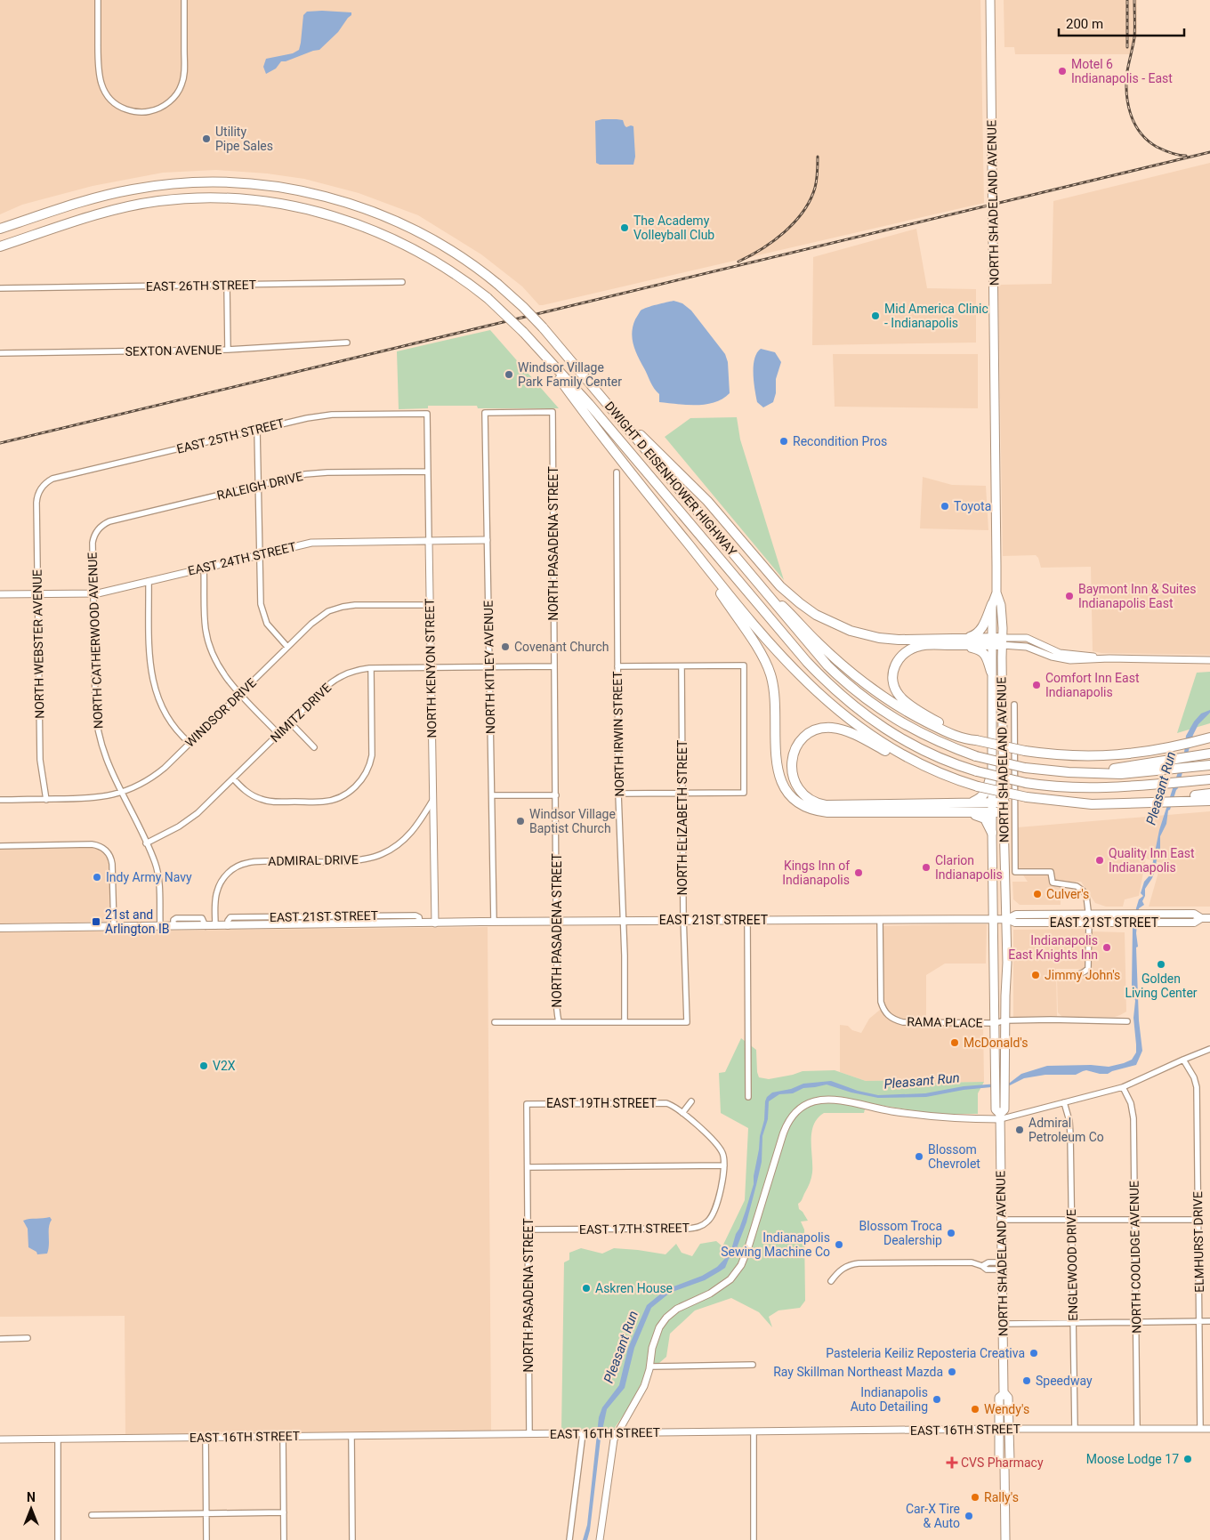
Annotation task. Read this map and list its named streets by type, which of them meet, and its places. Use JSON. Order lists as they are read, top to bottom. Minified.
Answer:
{"streets":{"highway":["DWIGHT D EISENHOWER HIGHWAY"],"main road":["NORTH SHADELAND AVENUE","EAST 21ST STREET"],"street":["EAST 26TH STREET","SEXTON AVENUE","EAST 25TH STREET","RALEIGH DRIVE","NORTH PASADENA STREET","EAST 24TH STREET","NORTH CATHERWOOD AVENUE","NORTH WEBSTER AVENUE","NORTH KITLEY AVENUE","NORTH KENYON STREET","WINDSOR DRIVE","NIMITZ DRIVE","NORTH IRWIN STREET","NORTH ELIZABETH STREET","ADMIRAL DRIVE","RAMA PLACE","EAST 19TH STREET","EAST 17TH STREET","ELMHURST DRIVE","NORTH COOLIDGE AVENUE","ENGLEWOOD DRIVE","EAST 16TH STREET"]},"crossings":[["NORTH SHADELAND AVENUE","EAST 21ST STREET"],["NORTH SHADELAND AVENUE","RAMA PLACE"],["NORTH SHADELAND AVENUE","EAST 16TH STREET"],["EAST 25TH STREET","NORTH WEBSTER AVENUE"],["EAST 25TH STREET","NORTH KENYON STREET"],["RALEIGH DRIVE","NORTH CATHERWOOD AVENUE"],["RALEIGH DRIVE","NORTH KENYON STREET"],["NORTH PASADENA STREET","NORTH KITLEY AVENUE"],["NORTH PASADENA STREET","NIMITZ DRIVE"],["NORTH PASADENA STREET","EAST 21ST STREET"],["NORTH PASADENA STREET","EAST 19TH STREET"],["NORTH PASADENA STREET","EAST 17TH STREET"],["NORTH PASADENA STREET","EAST 16TH STREET"],["EAST 24TH STREET","NORTH CATHERWOOD AVENUE"],["EAST 24TH STREET","NORTH WEBSTER AVENUE"],["EAST 24TH STREET","NORTH KITLEY AVENUE"],["EAST 24TH STREET","NORTH KENYON STREET"],["NORTH CATHERWOOD AVENUE","WINDSOR DRIVE"],["NORTH CATHERWOOD AVENUE","NIMITZ DRIVE"],["NORTH CATHERWOOD AVENUE","EAST 21ST STREET"],["NORTH WEBSTER AVENUE","WINDSOR DRIVE"],["NORTH KITLEY AVENUE","NIMITZ DRIVE"],["NORTH KITLEY AVENUE","EAST 21ST STREET"],["NORTH KENYON STREET","WINDSOR DRIVE"],["NORTH KENYON STREET","NIMITZ DRIVE"],["NORTH KENYON STREET","ADMIRAL DRIVE"],["NORTH KENYON STREET","EAST 21ST STREET"],["NORTH IRWIN STREET","NORTH ELIZABETH STREET"],["NORTH IRWIN STREET","EAST 21ST STREET"],["NORTH ELIZABETH STREET","EAST 21ST STREET"],["ADMIRAL DRIVE","EAST 21ST STREET"],["EAST 21ST STREET","RAMA PLACE"],["EAST 19TH STREET","EAST 17TH STREET"],["ELMHURST DRIVE","EAST 16TH STREET"],["NORTH COOLIDGE AVENUE","EAST 16TH STREET"],["ENGLEWOOD DRIVE","EAST 16TH STREET"]],"water":["Pleasant Run"],"places":{"other":["Motel 6 Indianapolis - East","Utility Pipe Sales","The Academy Volleyball Club","Mid America Clinic - Indianapolis","Windsor Village Park Family Center","Recondition Pros","Toyota","Baymont Inn & Suites Indianapolis East","Covenant Church","Comfort Inn East Indianapolis","Windsor Village Baptist Church","Quality Inn East Indianapolis","Clarion Indianapolis","Kings Inn of Indianapolis","Indy Army Navy","Culver's","Indianapolis East Knights Inn","Golden Living Center","Jimmy John's","McDonald's","V2X","Admiral Petroleum Co","Blossom Chevrolet","Blossom Troca Dealership","Indianapolis Sewing Machine Co","Askren House","Pasteleria Keiliz Reposteria Creativa","Ray Skillman Northeast Mazda","Speedway","Indianapolis Auto Detailing","Wendy's","Moose Lodge 17","Rally's","Car-X Tire & Auto"],"transit":["21st and Arlington IB"],"health":["CVS Pharmacy"]},"scale_bar":"200 m","north":"top"}
